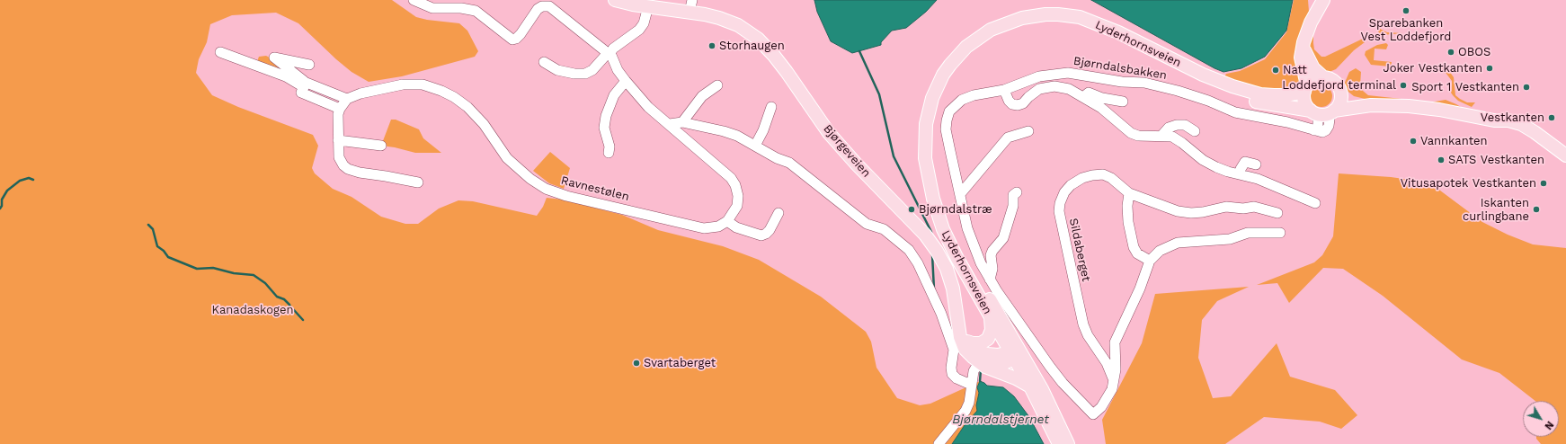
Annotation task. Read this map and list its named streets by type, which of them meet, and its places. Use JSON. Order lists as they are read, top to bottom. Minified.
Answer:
{"streets":{"main road":["Lyderhornsveien","Bjørgeveien"],"street":["Bjørndalsbakken","Ravnestølen","Sildaberget"]},"crossings":[["Lyderhornsveien","Bjørndalsbakken"],["Lyderhornsveien","Bjørgeveien"],["Bjørndalsbakken","Sildaberget"]],"water":["Bjørndalstjernet"],"parks":["Kanadaskogen"],"places":["Sparebanken Vest Loddefjord","Storhaugen","OBOS","Joker Vestkanten","Natt","Loddefjord terminal","Sport 1 Vestkanten","Vestkanten","Vannkanten","SATS Vestkanten","Vitusapotek Vestkanten","Bjørndalstræ","Iskanten curlingbane","Svartaberget"],"north":"bottom right"}
